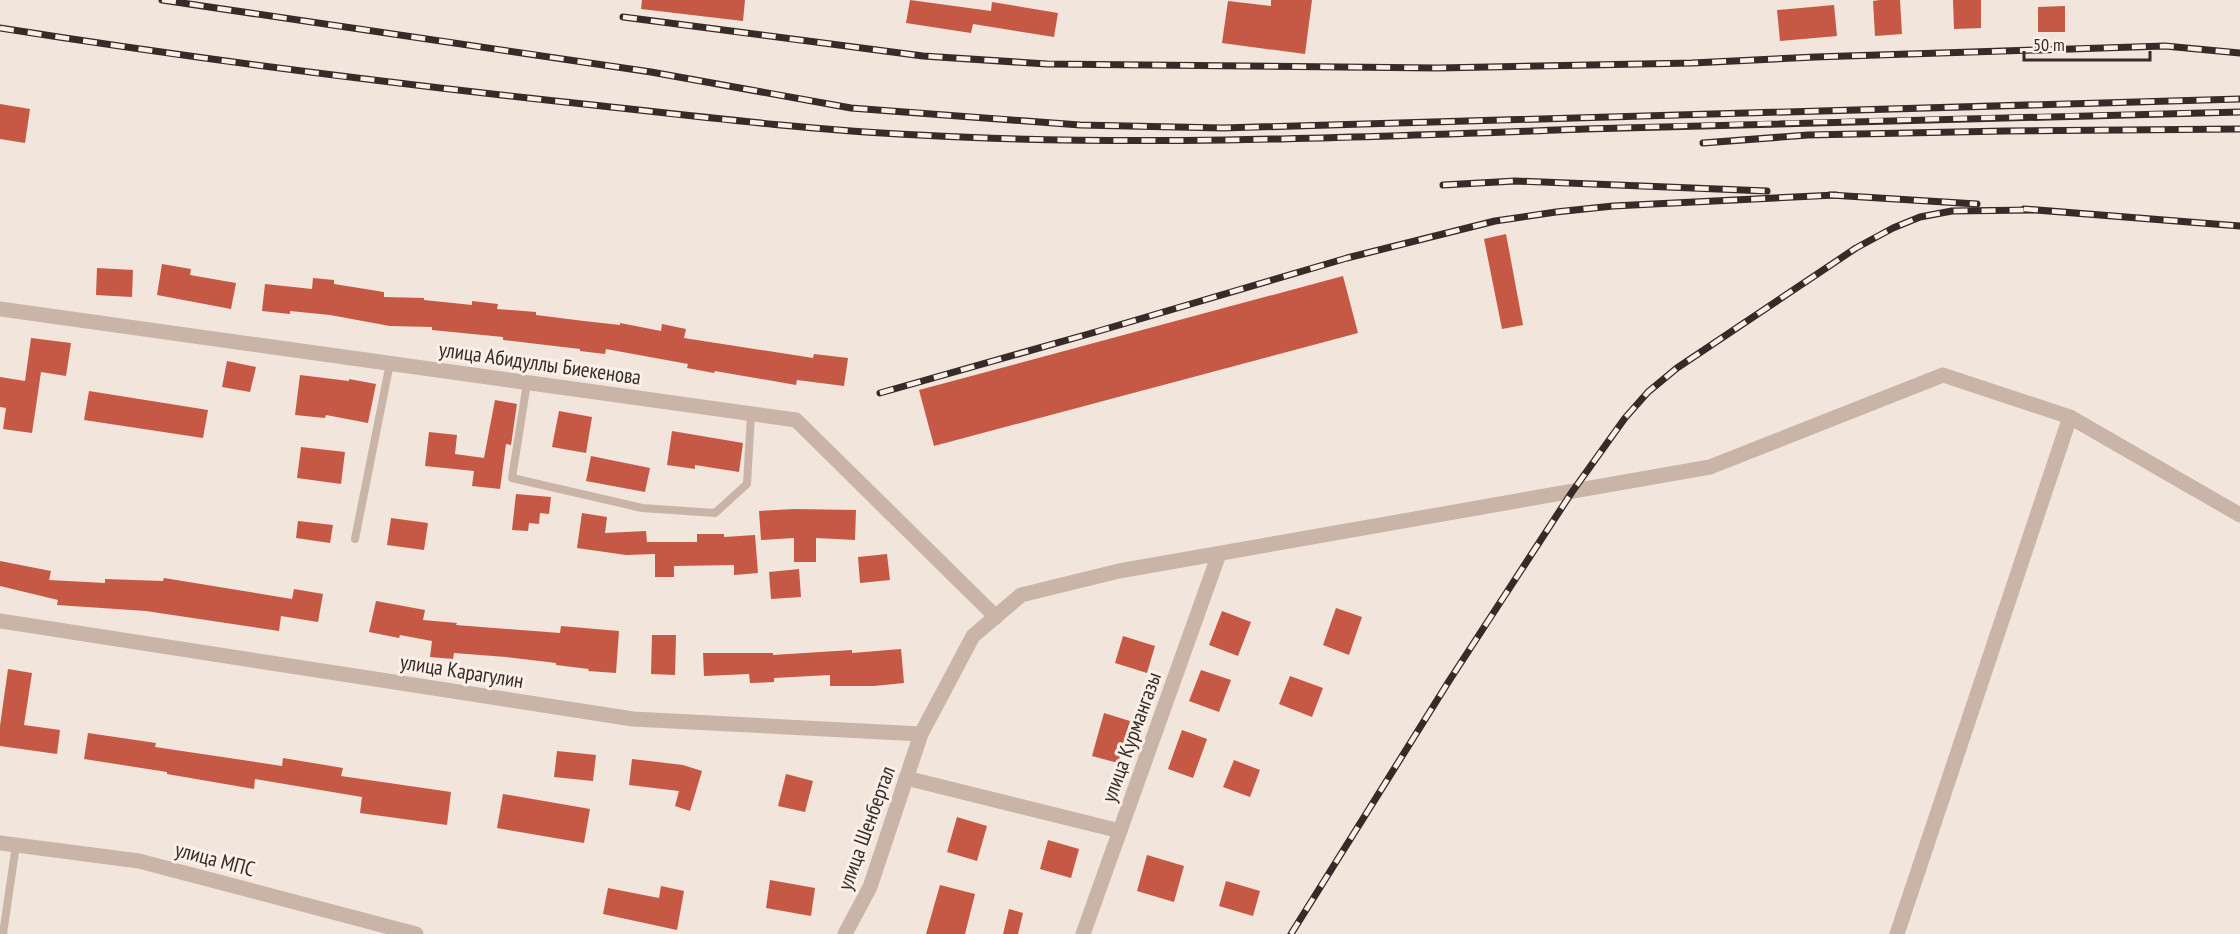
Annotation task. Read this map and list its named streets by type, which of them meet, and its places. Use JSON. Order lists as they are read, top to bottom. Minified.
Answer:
{"streets":{"street":["улица Абидуллы Биекенова","улица Карагулин","улица Курмангазы","улица Шенбертал","улица МПС"]},"crossings":[["улица Абидуллы Биекенова","улица Шенбертал"],["улица Карагулин","улица Шенбертал"],["улица Курмангазы","улица Шенбертал"]],"scale_bar":"50 m"}
